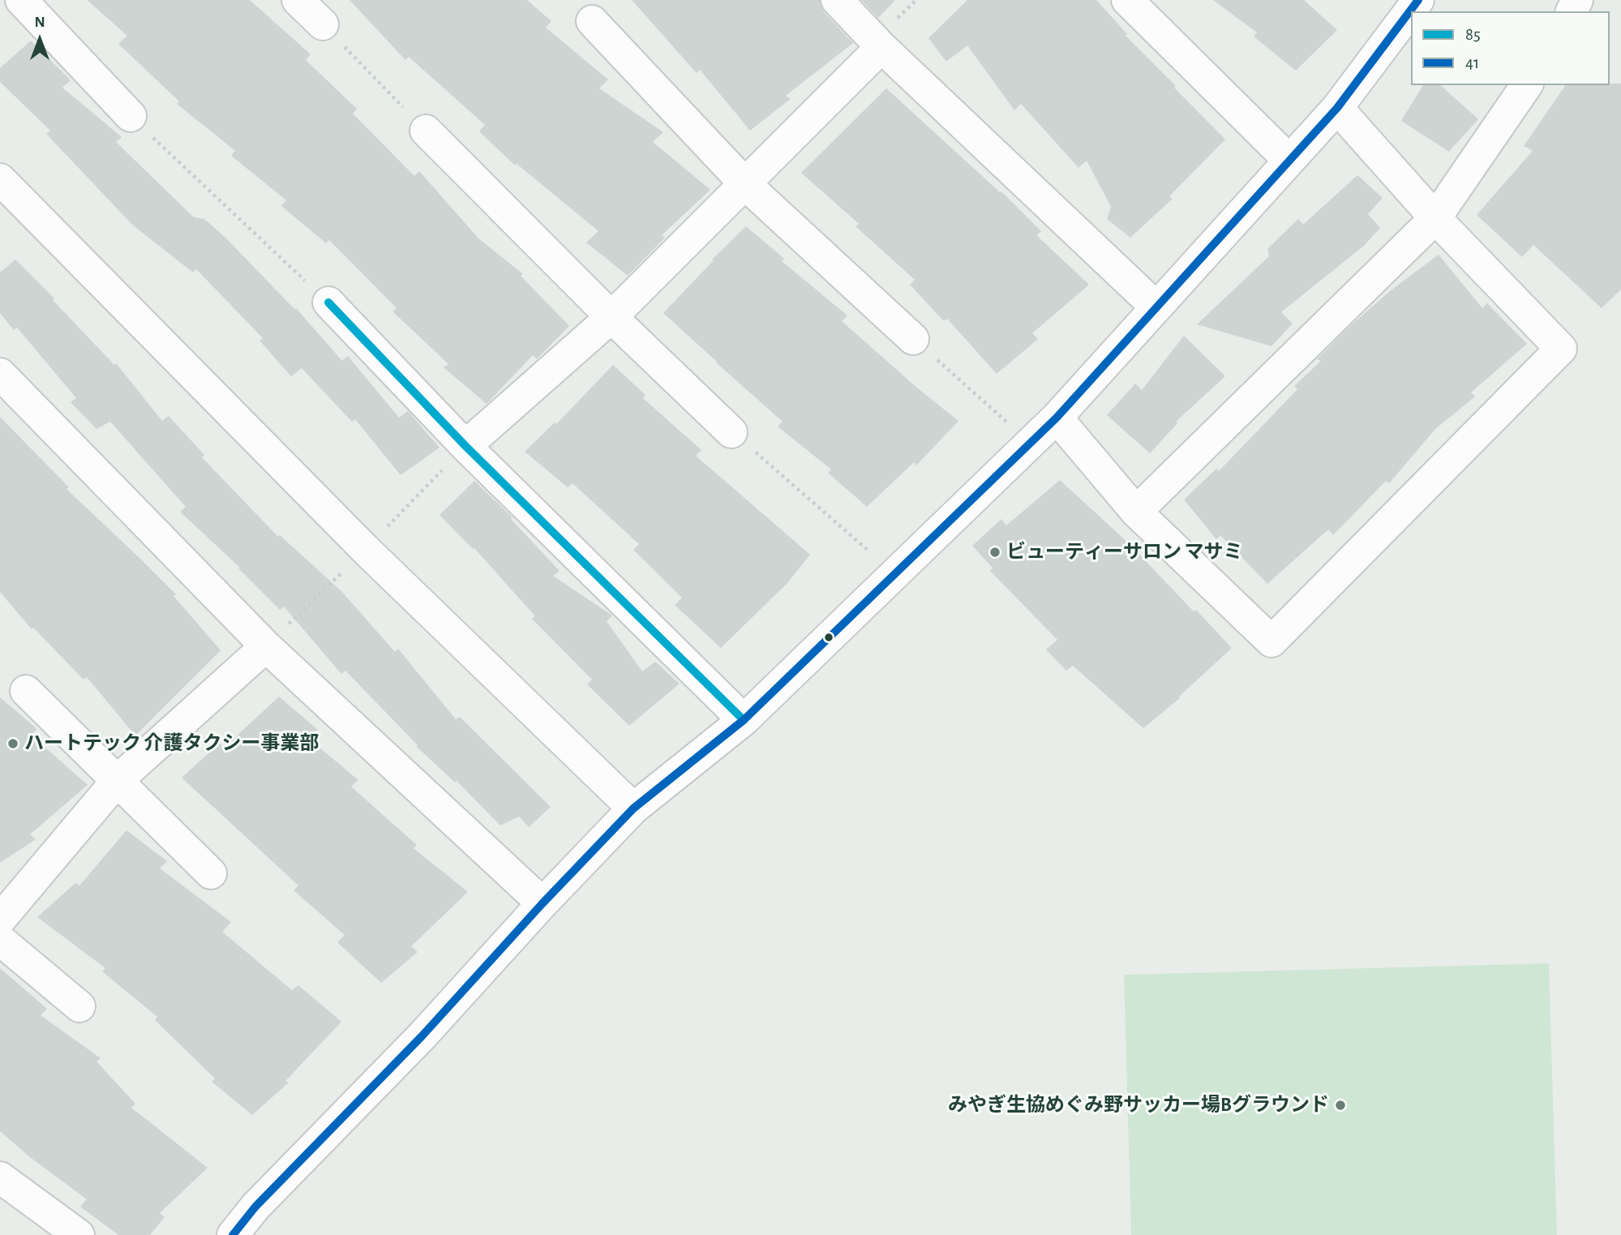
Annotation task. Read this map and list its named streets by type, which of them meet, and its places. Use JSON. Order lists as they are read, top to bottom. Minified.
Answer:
{"places":["ビューティーサロン マサミ","ハートテック 介護タクシー事業部","みやぎ生協めぐみ野サッカー場Bグラウンド"],"lines":["transit line 41","transit line 85"],"legend":["85","41"],"north":"top"}
